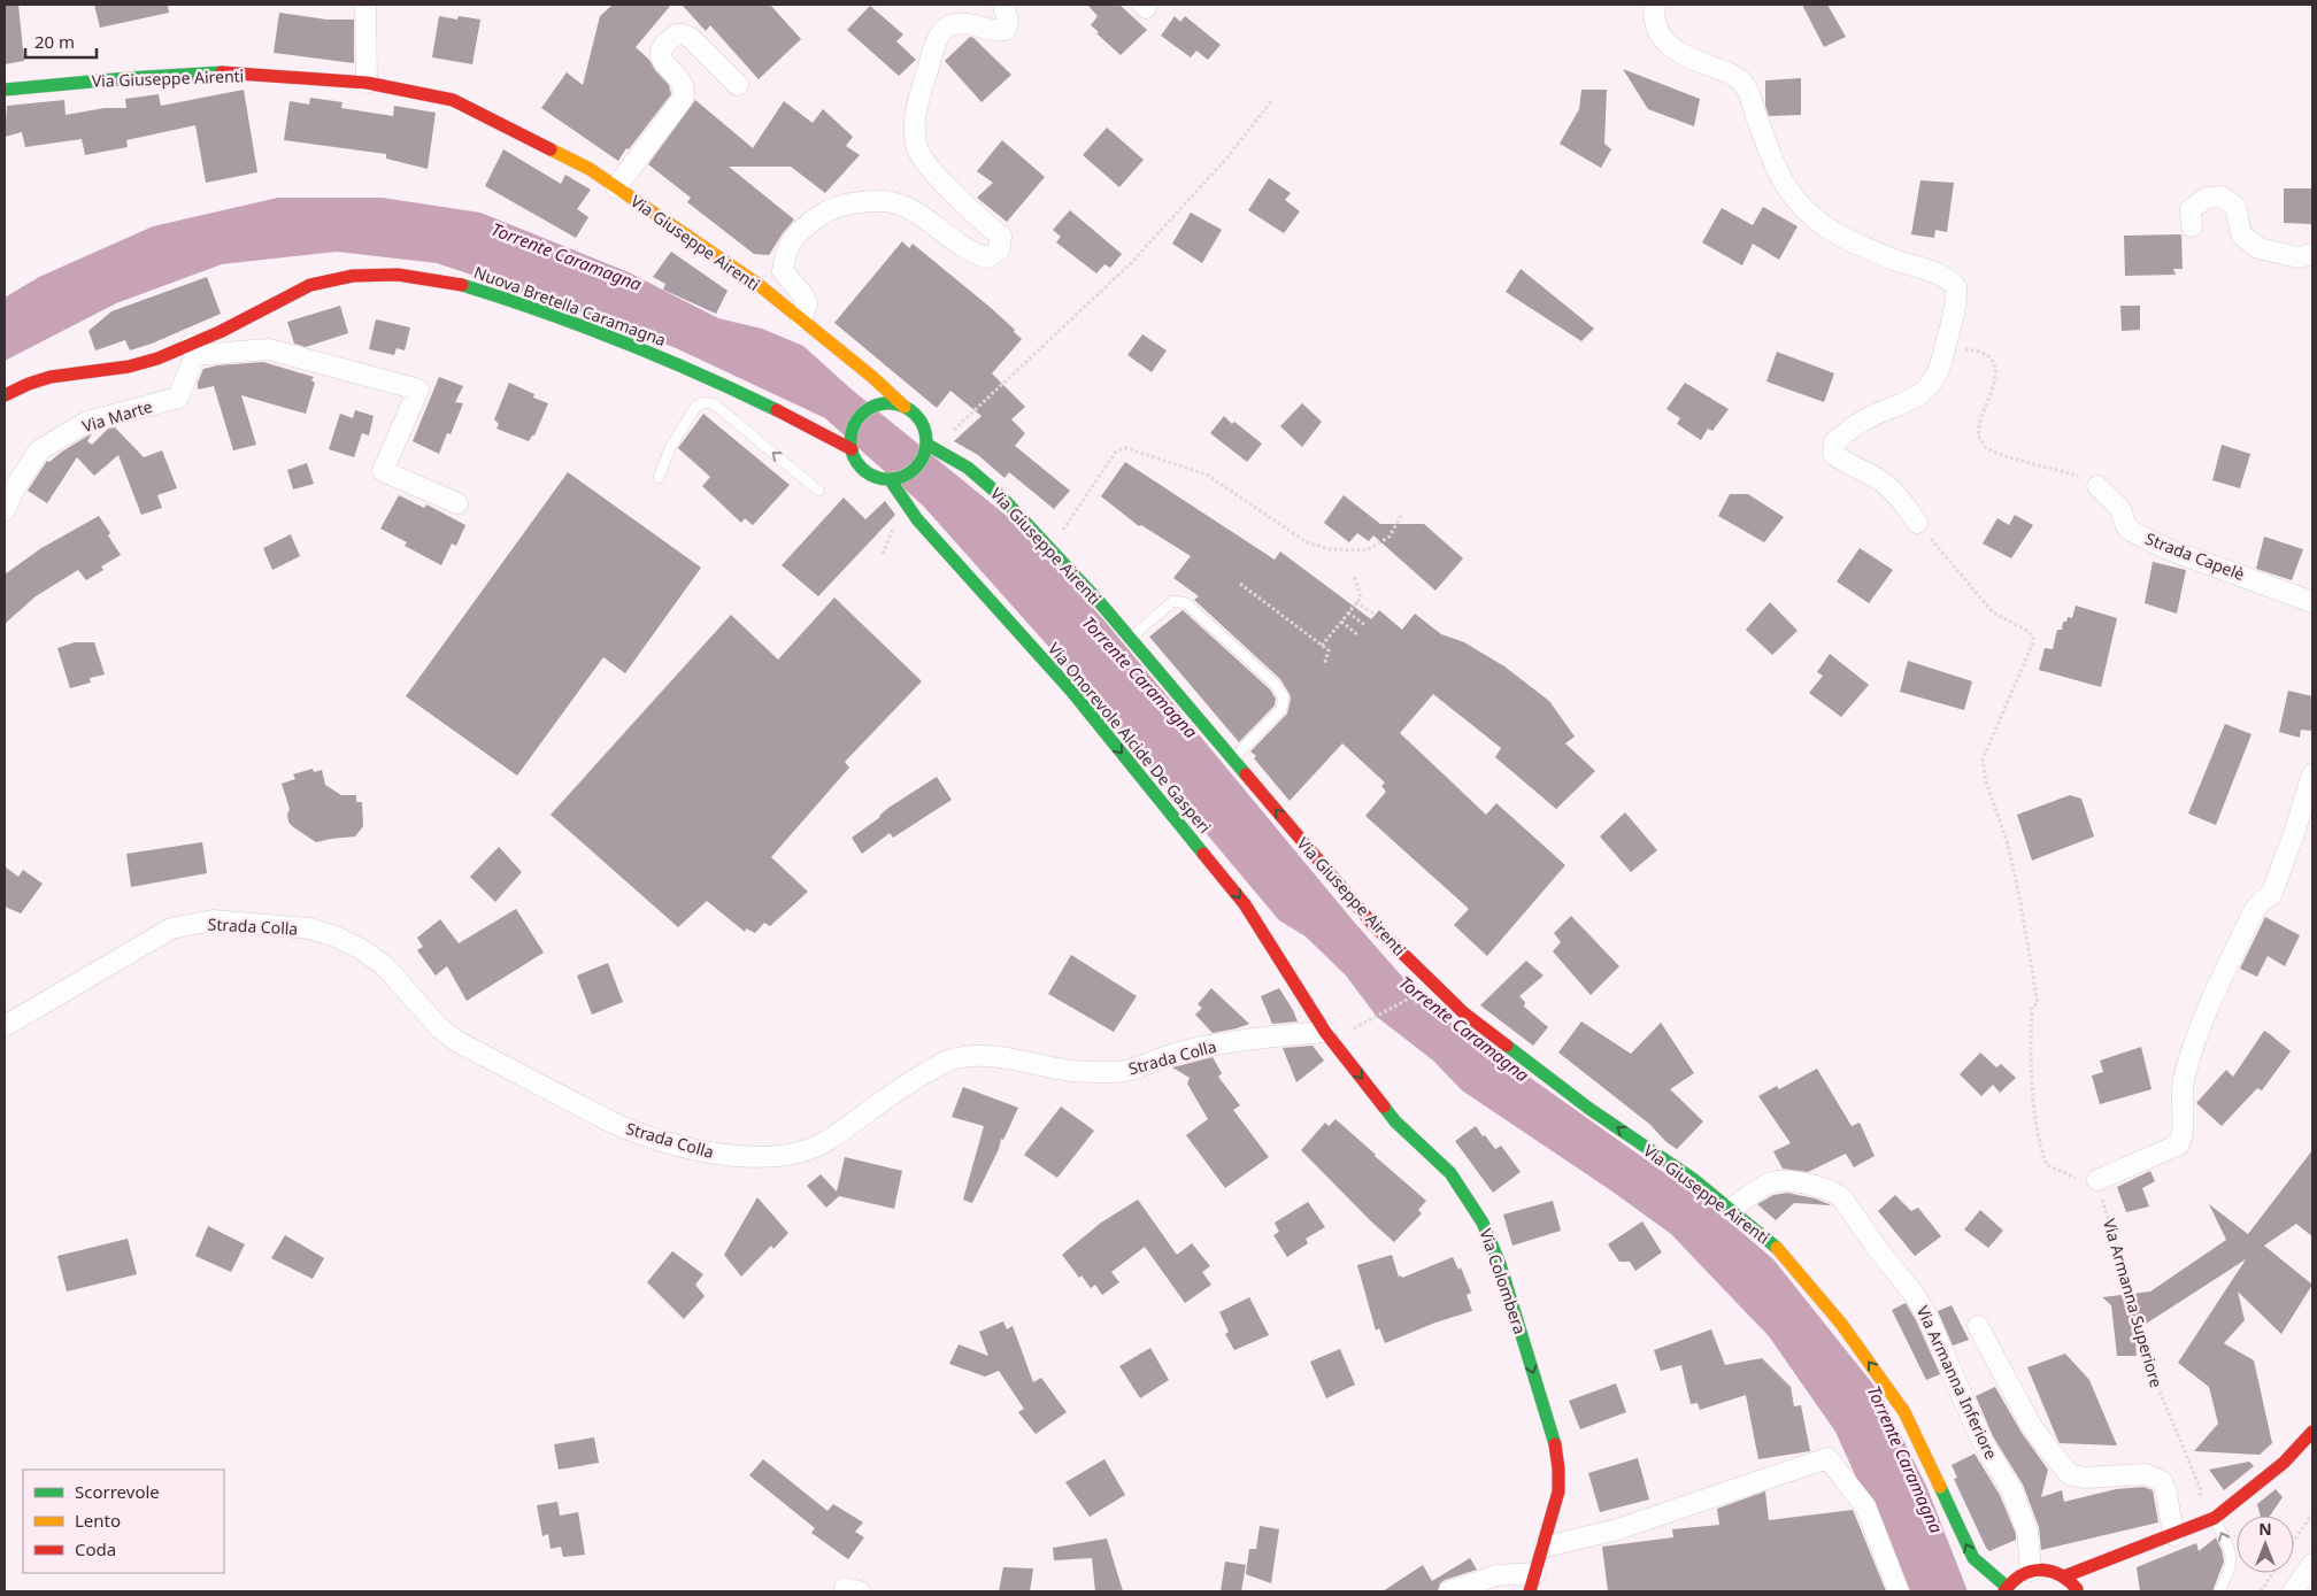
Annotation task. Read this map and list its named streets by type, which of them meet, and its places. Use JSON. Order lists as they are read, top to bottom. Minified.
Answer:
{"streets":{"main road":["Via Giuseppe Airenti","Nuova Bretella Caramagna","Via Onorevole Alcide De Gasperi","Via Colombera"],"street":["Via Marte","Strada Capelè","Strada Colla","Via Armanna Inferiore"],"path":["Via Armanna Superiore"]},"crossings":[["Via Giuseppe Airenti","Nuova Bretella Caramagna"],["Via Giuseppe Airenti","Via Onorevole Alcide De Gasperi"],["Via Giuseppe Airenti","Via Armanna Inferiore"],["Nuova Bretella Caramagna","Via Marte"],["Nuova Bretella Caramagna","Via Onorevole Alcide De Gasperi"],["Via Onorevole Alcide De Gasperi","Strada Colla"],["Via Onorevole Alcide De Gasperi","Via Colombera"],["Strada Colla","Via Colombera"]],"one_way":["Via Onorevole Alcide De Gasperi","Via Colombera"],"water":["Torrente Caramagna"],"legend":["Scorrevole","Lento","Coda"],"scale_bar":"20 m","north":"top"}
